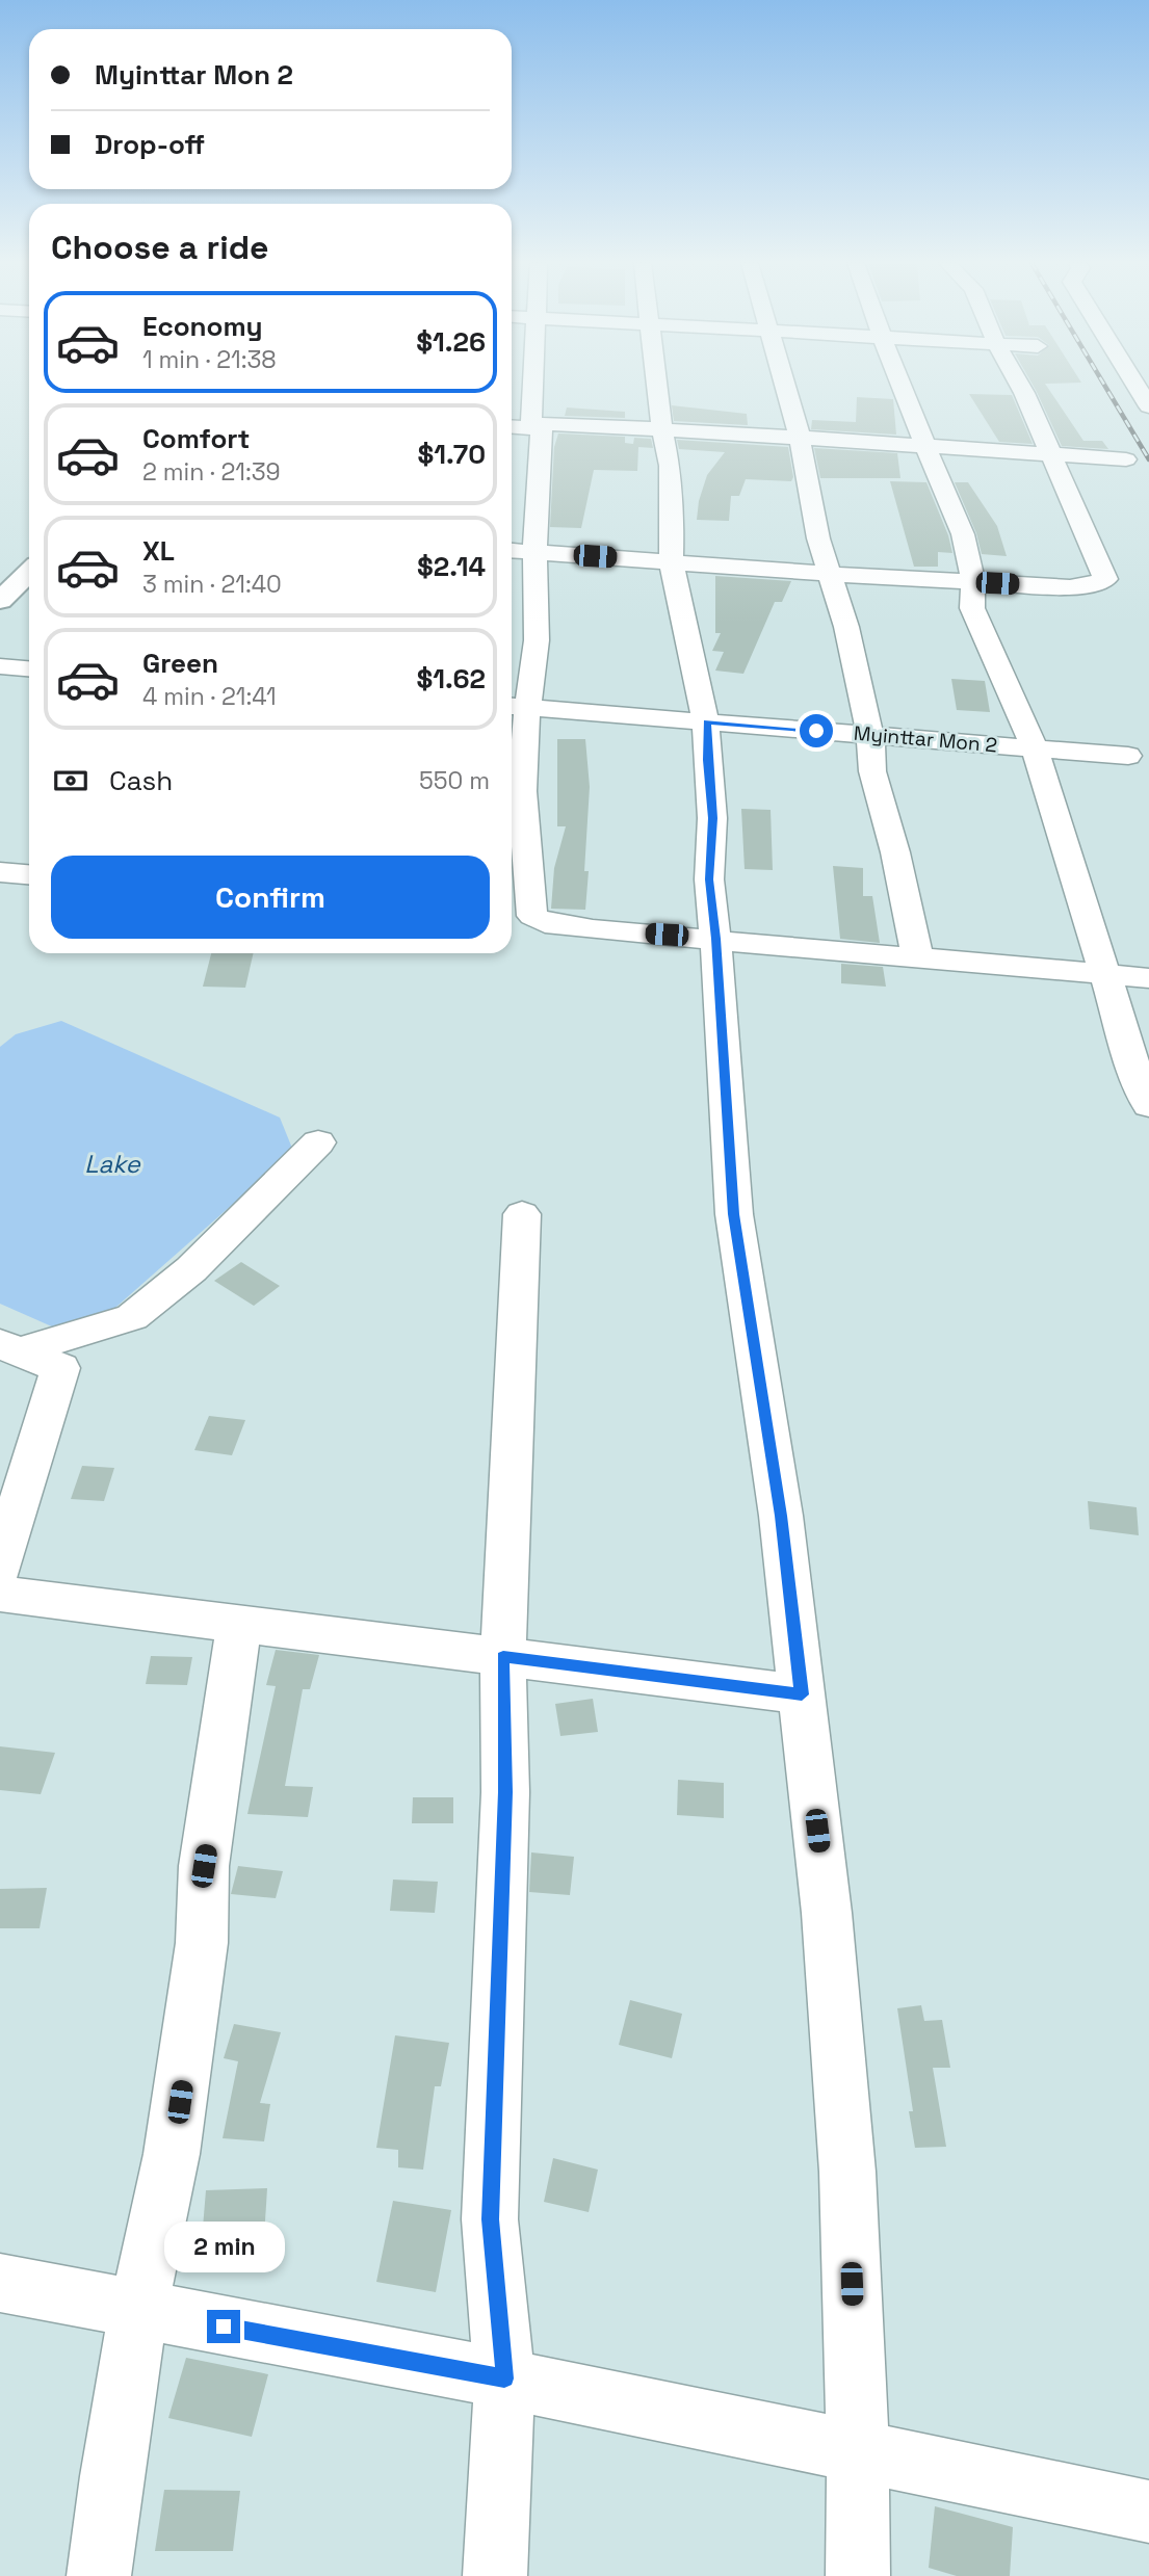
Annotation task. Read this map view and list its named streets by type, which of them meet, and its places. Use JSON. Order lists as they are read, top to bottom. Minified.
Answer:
{"streets":{"street":["Myinttar Mon 2"]},"water":["Lake"],"page":{"banner":["Myinttar Mon 2","Drop-off"],"heading":"Choose a ride","list":[{"name":"Economy","note":"1 min · 21:38","value":"$1.26"},{"name":"Comfort","note":"2 min · 21:39","value":"$1.70"},{"name":"XL","note":"3 min · 21:40","value":"$2.14"},{"name":"Green","note":"4 min · 21:41","value":"$1.62"}],"pay":["Cash","550 m"],"buttons":"Confirm","bubble":"2 min"}}
